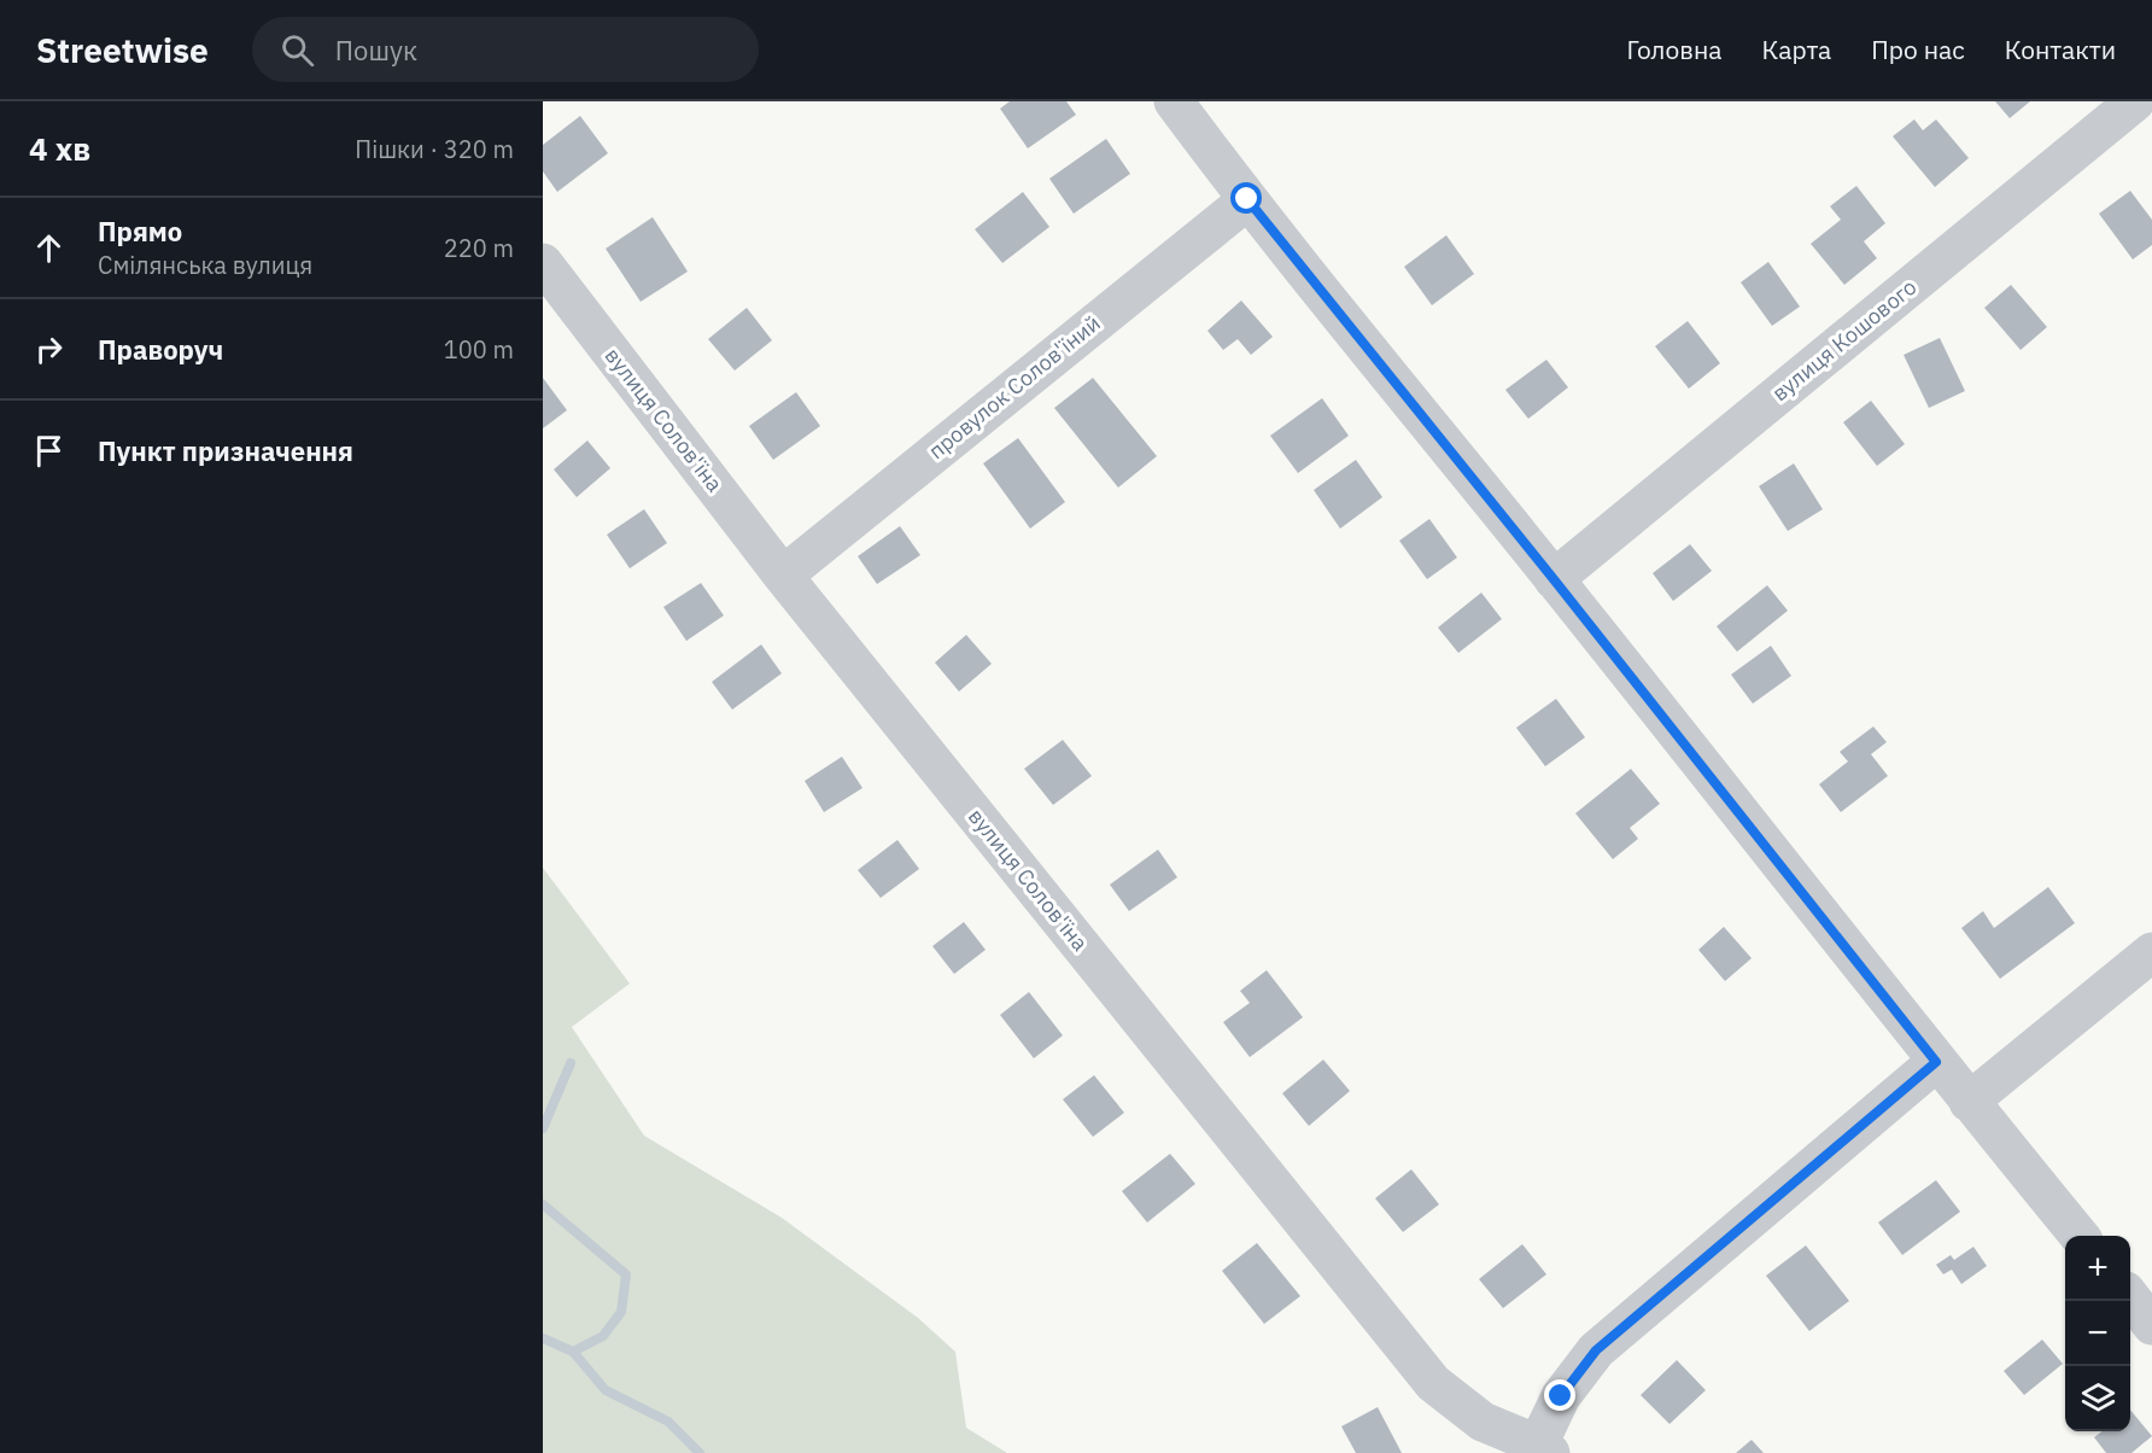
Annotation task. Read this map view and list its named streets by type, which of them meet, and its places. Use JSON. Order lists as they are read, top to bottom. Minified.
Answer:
{"streets":{"street":["вулиця Кошового","провулок Солов'їний","вулиця Солов'їна"]},"crossings":[["провулок Солов'їний","вулиця Солов'їна"]],"page":{"header":"Streetwise","search":"Пошук","nav":["Головна","Карта","Про нас","Контакти"],"heading":["4 хв","Пішки · 320 m"],"list":[["Прямо","Смілянська вулиця","220 m"],["Праворуч","100 m"],"Пункт призначення"],"map_buttons":["+","−"]}}
